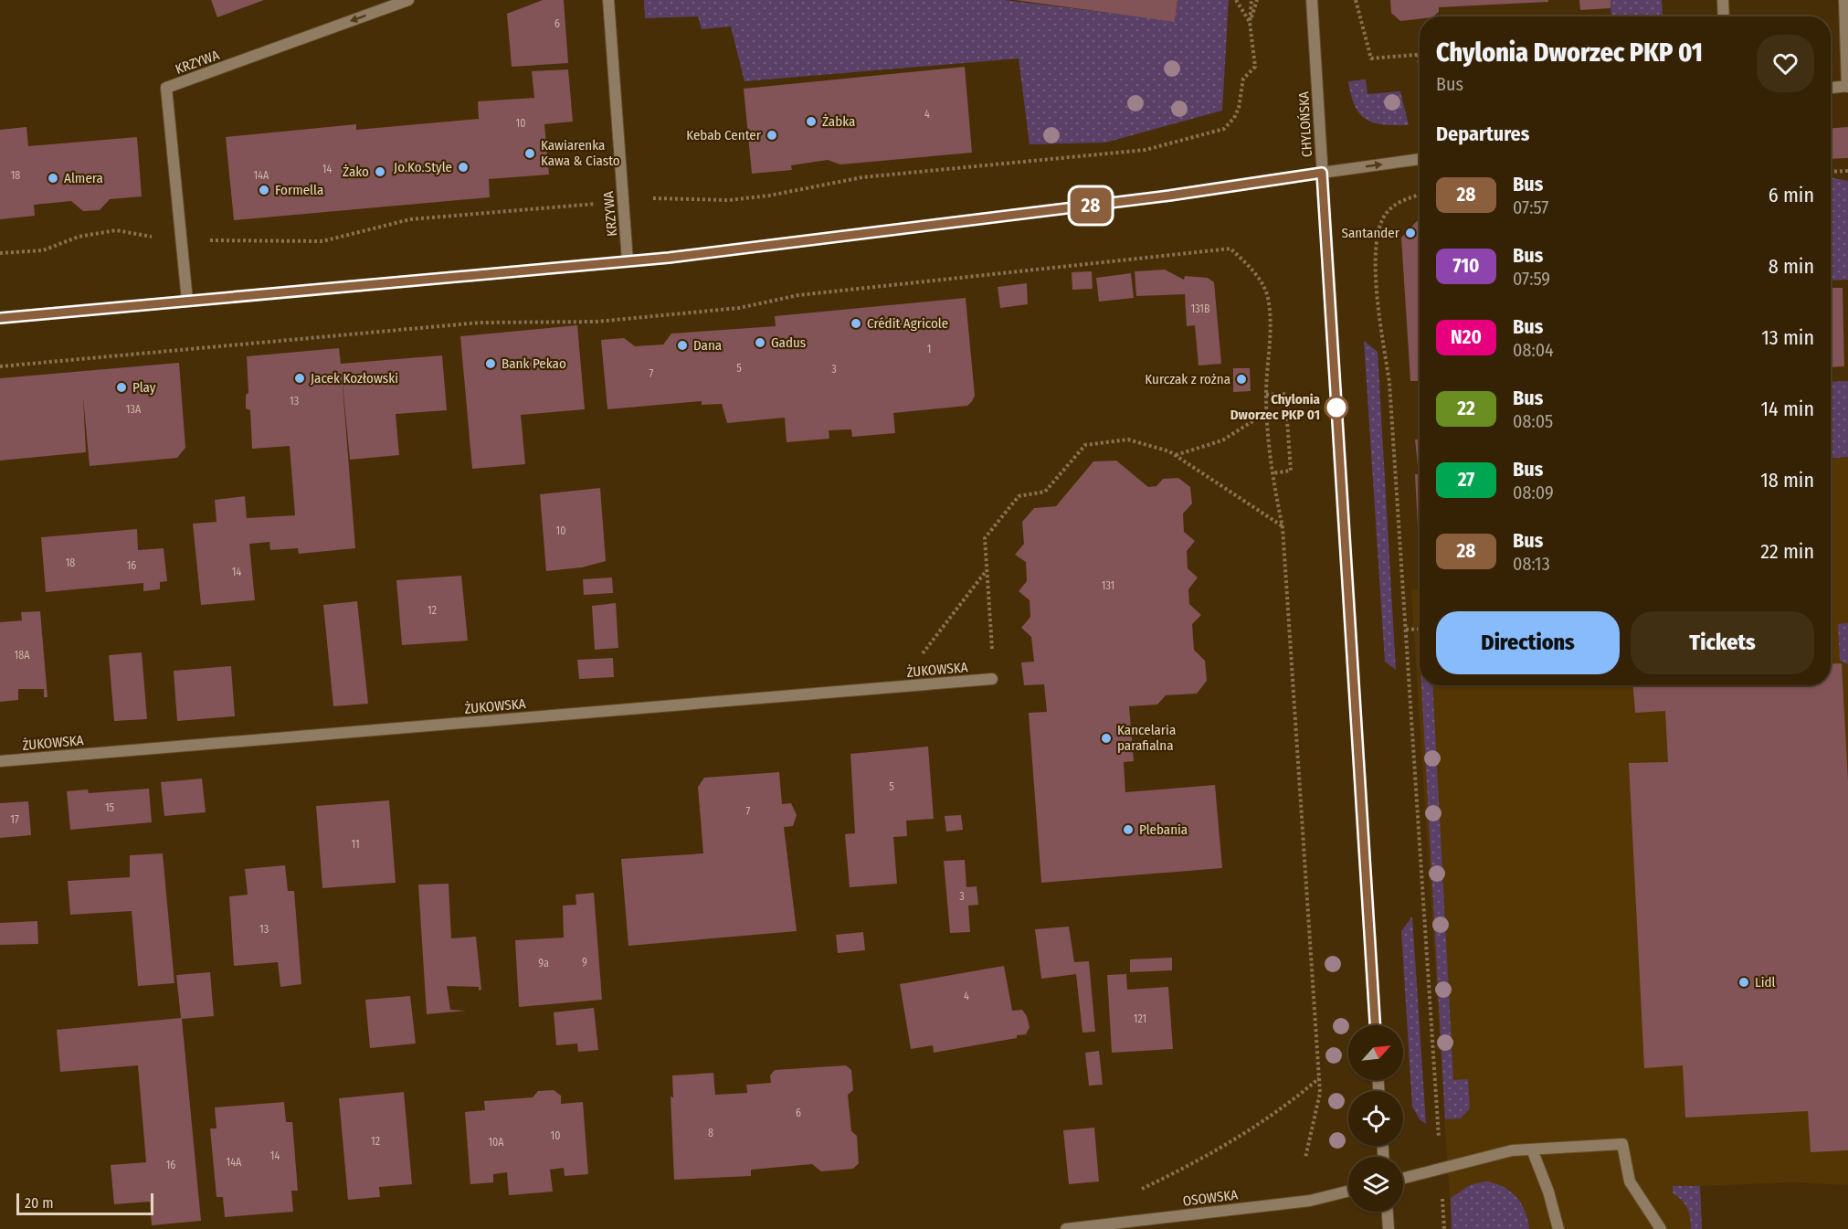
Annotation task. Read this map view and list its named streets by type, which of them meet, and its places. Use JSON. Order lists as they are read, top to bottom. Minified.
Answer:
{"streets":{"street":["KRZYWA","CHYLOŃSKA","ŻUKOWSKA","OSOWSKA"]},"places":["Żabka","Kebab Center","Kawiarenka Kawa & Ciasto","Jo.Ko.Style","Żako","Almera","Formella","Santander","Crédit Agricole","Gadus","Dana","Bank Pekao","Jacek Kozłowski","Kurczak z rożna","Play","Chylonia Dworzec PKP 01","Kancelaria parafialna","Plebania","Lidl"],"lines":["bus line 28"],"house_numbers":["6","4","10","14","18","14A","131B","1","5","3","7","13","13A","10","18","16","14","131","12","18A","5","15","7","17","11","3","13","9","9a","4","121","6","8","10","12","10A","14","14A","16"],"scale_bar":"20 m","north":"top right","page":{"on_map":"28","heading":[["Chylonia Dworzec PKP 01","Bus"],"Departures"],"list":[{"mark":"28","name":"Bus","note":"07:57","value":"6 min"},{"mark":"710","name":"Bus","note":"07:59","value":"8 min"},{"mark":"N20","name":"Bus","note":"08:04","value":"13 min"},{"mark":"22","name":"Bus","note":"08:05","value":"14 min"},{"mark":"27","name":"Bus","note":"08:09","value":"18 min"},{"mark":"28","name":"Bus","note":"08:13","value":"22 min"}],"buttons":["Directions","Tickets"],"scale":"20 m"}}
